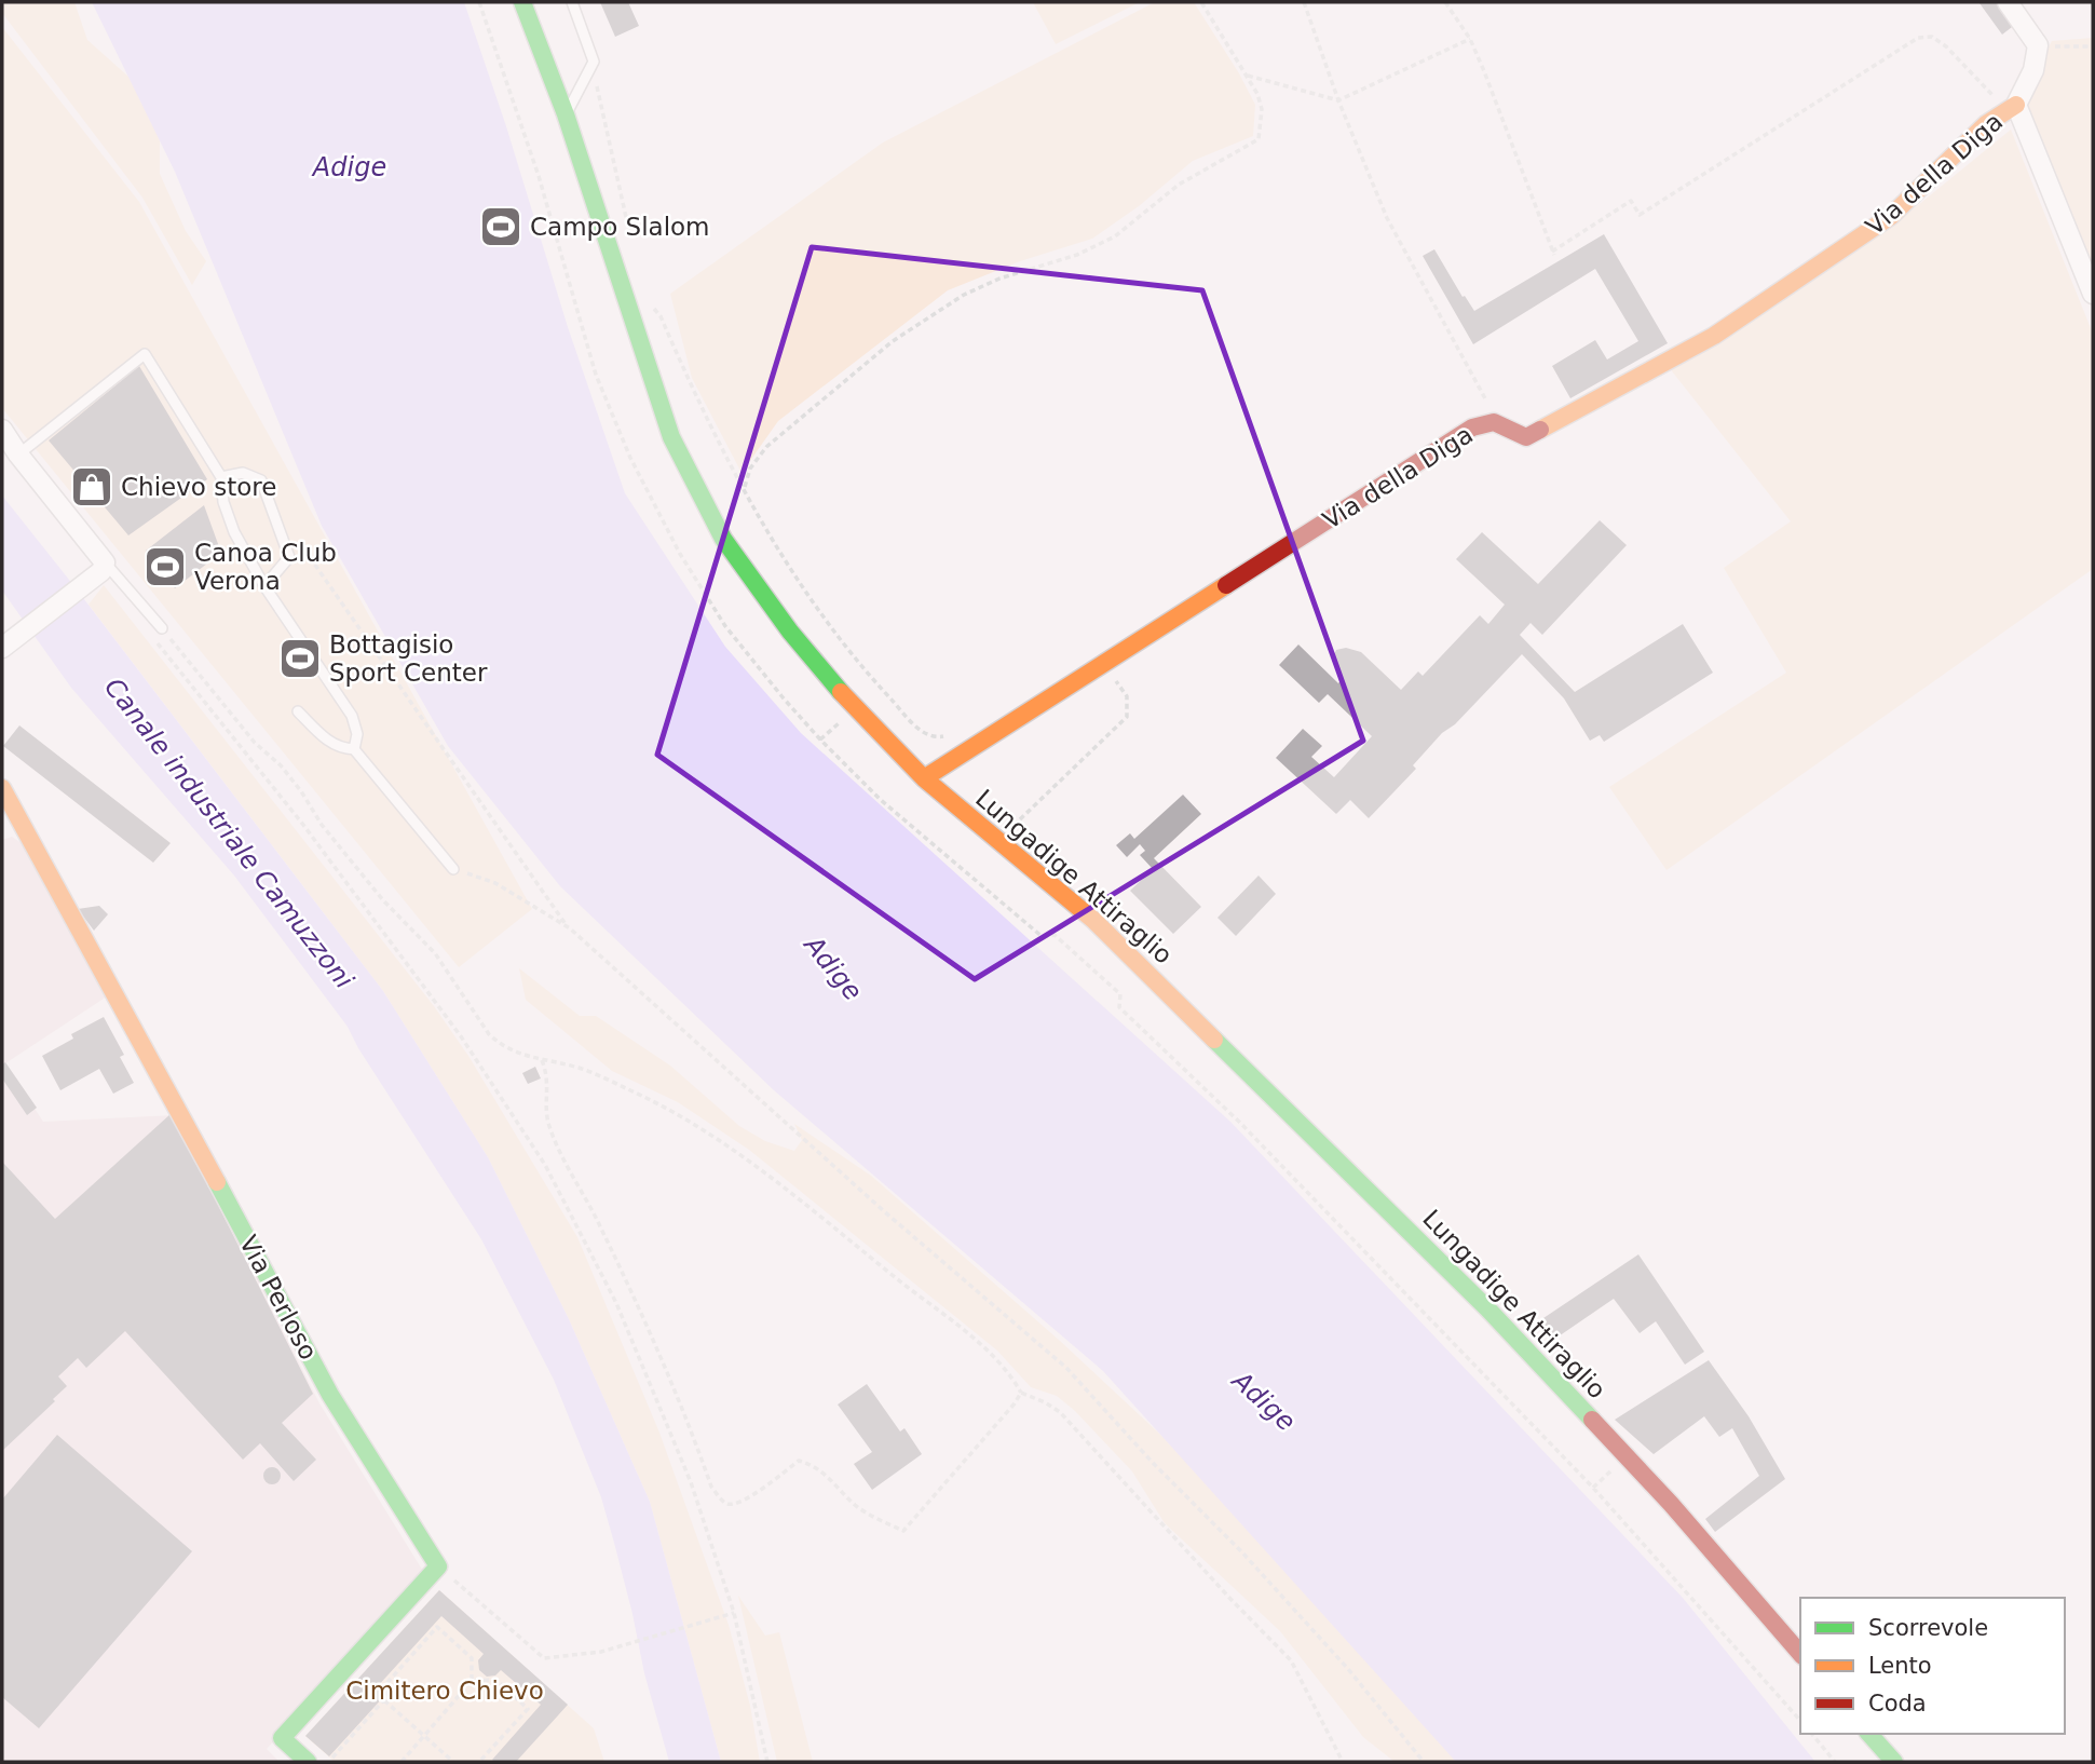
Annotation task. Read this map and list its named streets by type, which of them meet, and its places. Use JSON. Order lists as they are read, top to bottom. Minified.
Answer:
{"streets":{"street":["Via della Diga","Lungadige Attiraglio","Via Perloso"]},"crossings":[["Via della Diga","Lungadige Attiraglio"]],"water":["Adige","Canale industriale Camuzzoni"],"parks":["Cimitero Chievo"],"places":{"sports":["Campo Slalom","Canoa Club Verona","Bottagisio Sport Center"],"shop":["Chievo store"]},"legend":["Scorrevole","Lento","Coda"]}
